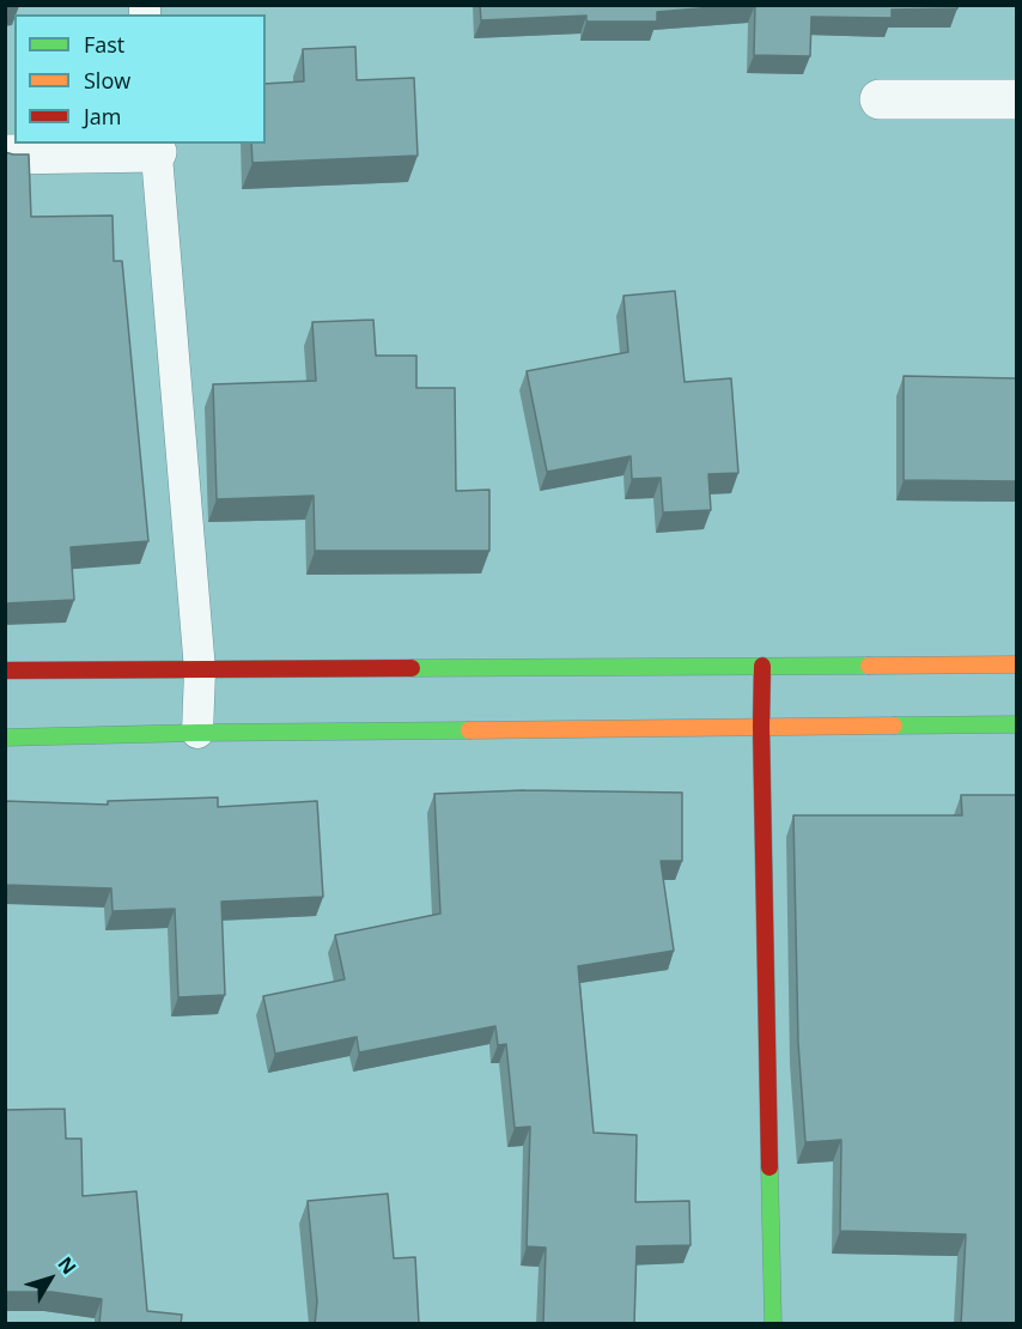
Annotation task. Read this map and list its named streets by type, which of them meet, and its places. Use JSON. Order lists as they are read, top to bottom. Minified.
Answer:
{"legend":["Fast","Slow","Jam"],"north":"top right"}
